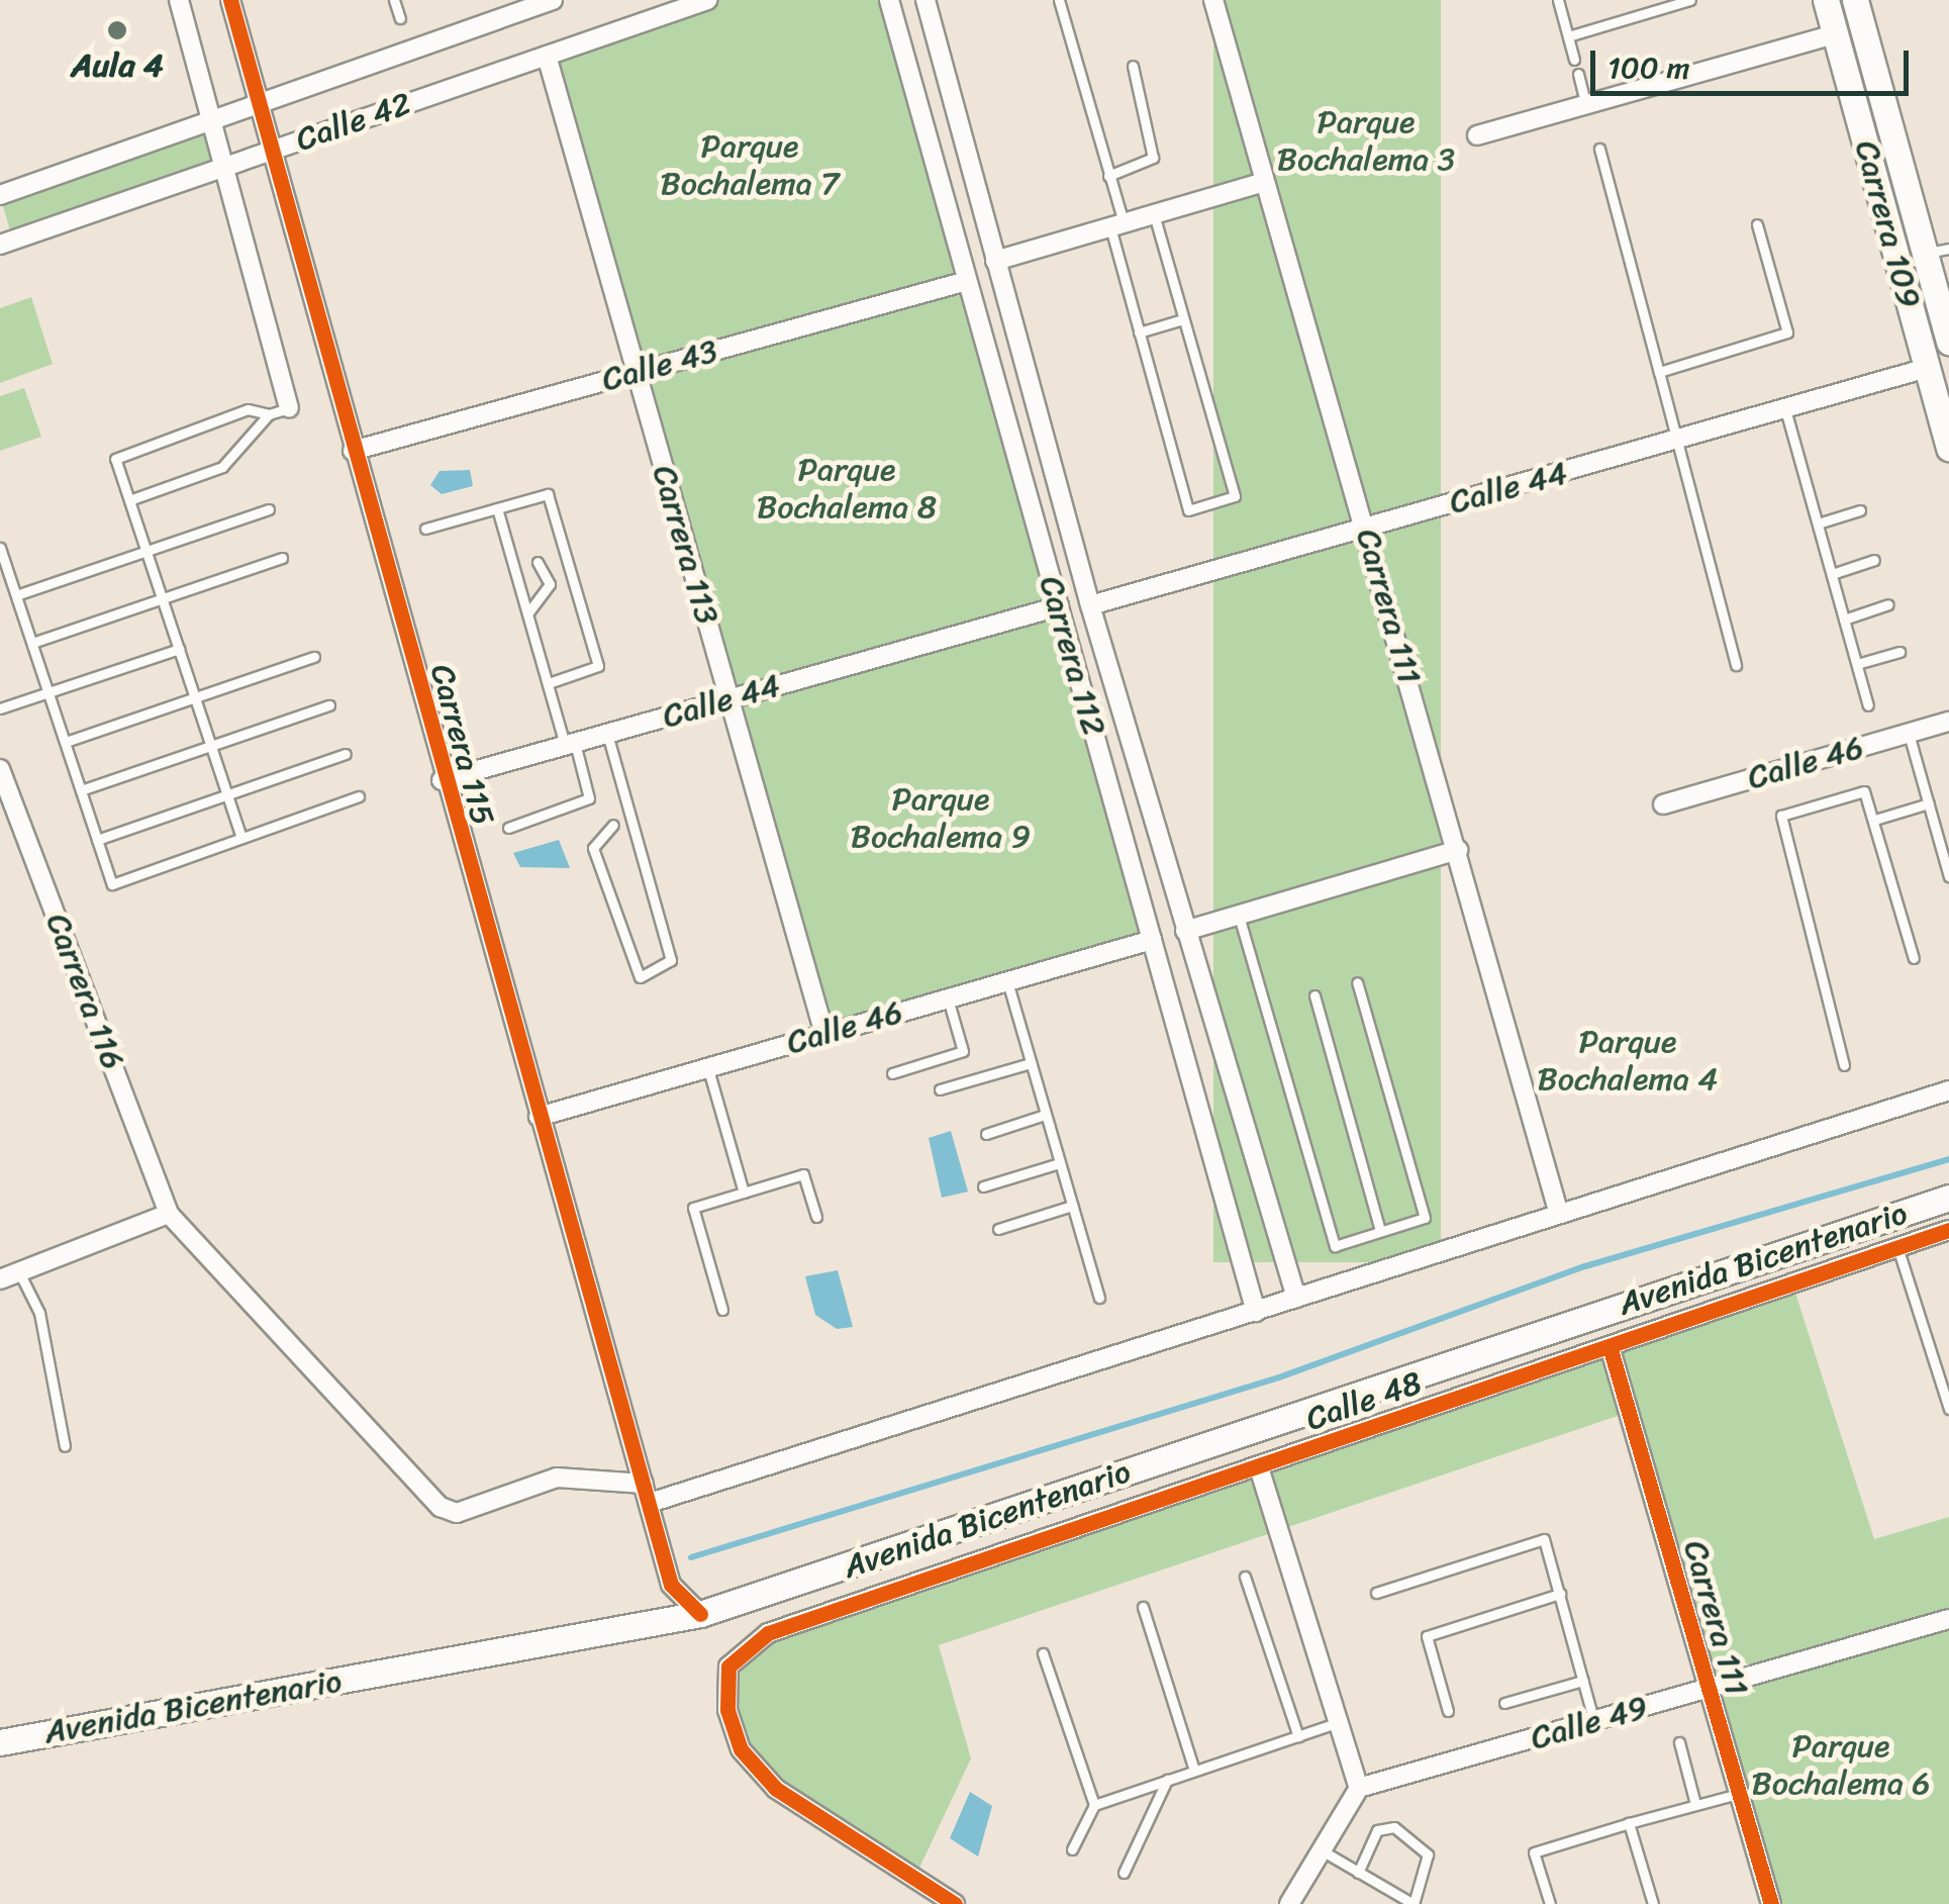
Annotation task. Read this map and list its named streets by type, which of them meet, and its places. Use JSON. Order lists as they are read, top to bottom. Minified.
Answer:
{"streets":{"main road":["Carrera 109","Avenida Bicentenario"],"street":["Calle 42","Calle 43","Calle 44","Carrera 113","Carrera 111","Carrera 112","Carrera 115","Calle 46","Carrera 116","Calle 48","Calle 49"]},"crossings":[["Calle 42","Carrera 113"],["Calle 42","Carrera 115"],["Carrera 109","Calle 44"],["Calle 43","Carrera 113"],["Calle 43","Carrera 112"],["Calle 43","Carrera 115"],["Calle 44","Carrera 113"],["Calle 44","Carrera 111"],["Calle 44","Carrera 112"],["Calle 44","Carrera 115"],["Carrera 113","Calle 46"],["Carrera 111","Calle 48"],["Carrera 111","Calle 49"],["Carrera 112","Calle 46"],["Carrera 115","Calle 46"],["Carrera 115","Avenida Bicentenario"]],"parks":["Parque Bochalema 3","Parque Bochalema 7","Parque Bochalema 8","Parque Bochalema 9","Parque Bochalema 4","Parque Bochalema 6"],"places":["Aula 4"],"scale_bar":"100 m"}
